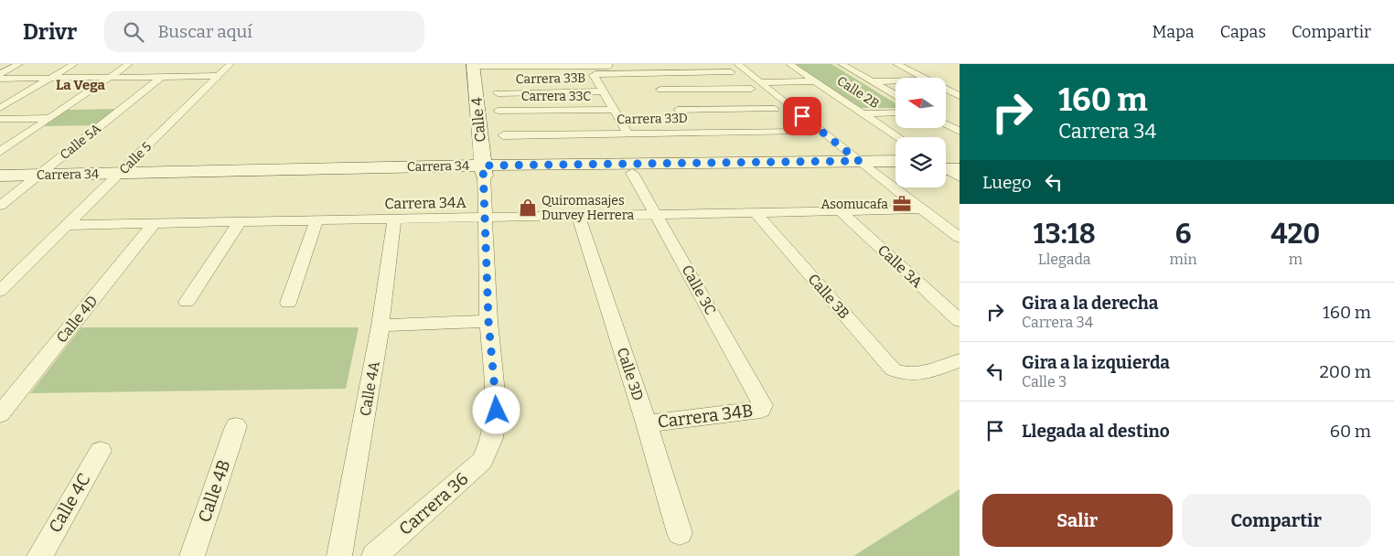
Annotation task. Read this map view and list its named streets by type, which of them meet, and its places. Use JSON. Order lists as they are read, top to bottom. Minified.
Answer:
{"streets":{"street":["Carrera 33B","Calle 2B","Carrera 33C","Carrera 33D","Calle 4","Calle 5A","Calle 5","Carrera 34","Carrera 34A","Calle 3A","Calle 3C","Calle 3B","Calle 4D","Calle 3D","Calle 4A","Carrera 34B","Calle 4B","Calle 4C","Carrera 36"]},"crossings":[["Calle 4","Carrera 34"],["Calle 4","Carrera 34A"],["Calle 4","Carrera 36"],["Calle 5A","Carrera 34"],["Calle 5","Carrera 34"],["Calle 5","Carrera 34A"],["Carrera 34","Calle 3C"],["Carrera 34A","Calle 3A"],["Carrera 34A","Calle 3C"],["Carrera 34A","Calle 3B"],["Carrera 34A","Calle 4D"],["Carrera 34A","Calle 3D"],["Carrera 34A","Calle 4A"],["Calle 3C","Carrera 34B"],["Calle 3D","Carrera 34B"]],"districts":["La Vega"],"places":{"office":["Asomucafa"],"shop":["Quiromasajes Durvey Herrera"]},"north":"left","page":{"header":"Drivr","search":"Buscar aquí","nav":["Mapa","Capas","Compartir"],"turn":["160 m","Carrera 34"],"then":"Luego","eta":["13:18","Llegada","6","min","420","m"],"list":[{"name":"Gira a la derecha","note":"Carrera 34","value":"160 m"},{"name":"Gira a la izquierda","note":"Calle 3","value":"200 m"},{"name":"Llegada al destino","value":"60 m"}],"buttons":["Salir","Compartir"]}}
